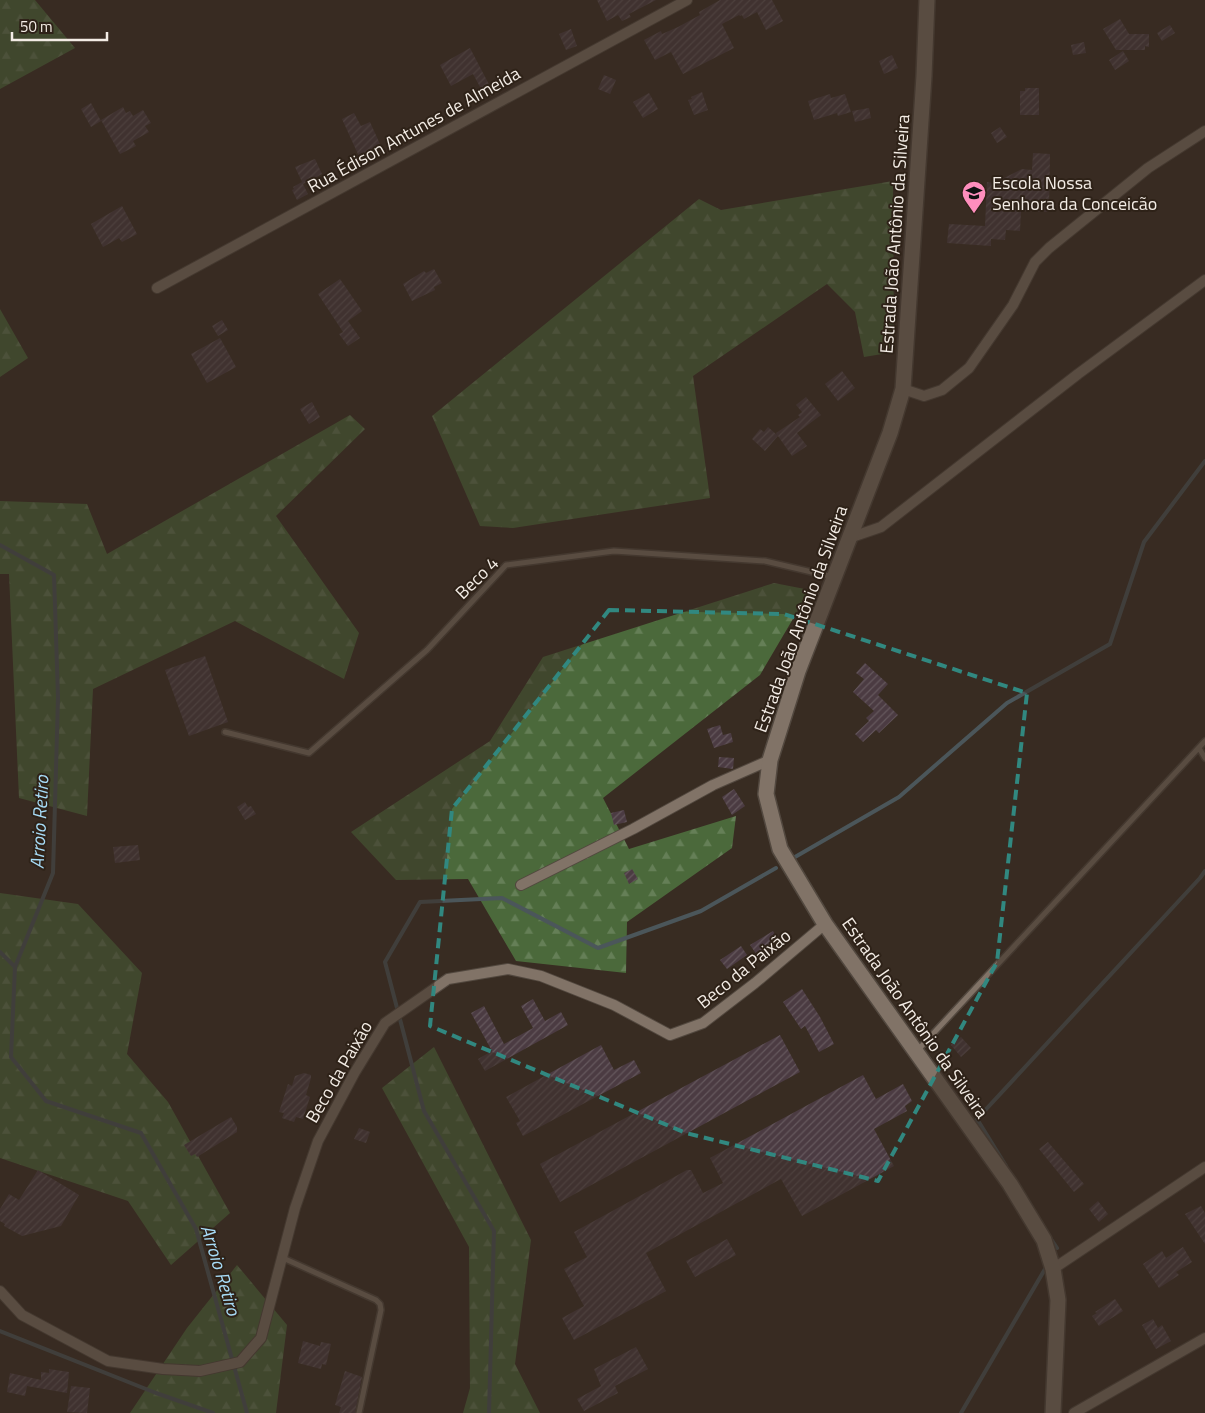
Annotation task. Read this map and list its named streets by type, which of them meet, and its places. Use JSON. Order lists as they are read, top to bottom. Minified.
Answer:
{"streets":{"main road":["Estrada João Antônio da Silveira"],"street":["Rua Édison Antunes de Almeida","Beco da Paixão"],"lane":["Beco 4"]},"crossings":[["Estrada João Antônio da Silveira","Beco 4"],["Estrada João Antônio da Silveira","Beco da Paixão"]],"water":["Arroio Retiro"],"places":{"school or university":["Escola Nossa Senhora da Conceicão"]},"scale_bar":"50 m"}
